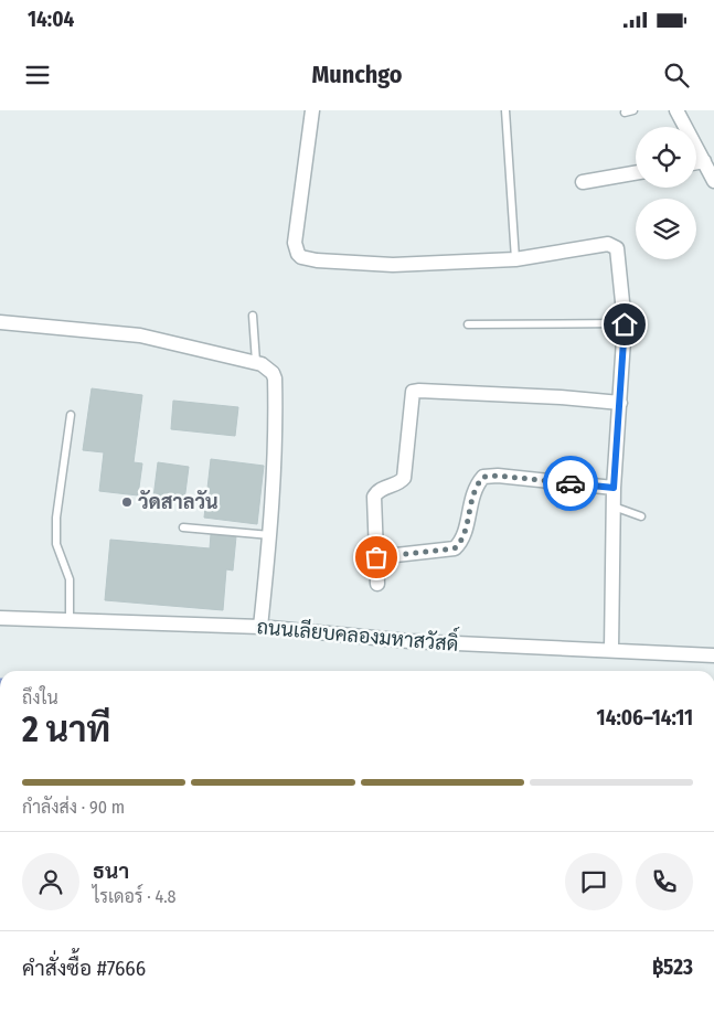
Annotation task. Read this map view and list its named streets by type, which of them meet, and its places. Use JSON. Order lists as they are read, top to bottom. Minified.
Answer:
{"streets":{"street":["ถนนเลียบคลองมหาสวัสดิ์"]},"places":["วัดสาลวัน"],"page":{"status":"14:04","header":"Munchgo","heading":["2 นาที","ถึงใน","14:06–14:11"],"panel":["ธนา","ไรเดอร์ · 4.8","คำสั่งซื้อ #7666","฿523"],"bar":"กำลังส่ง · 90 m"}}
